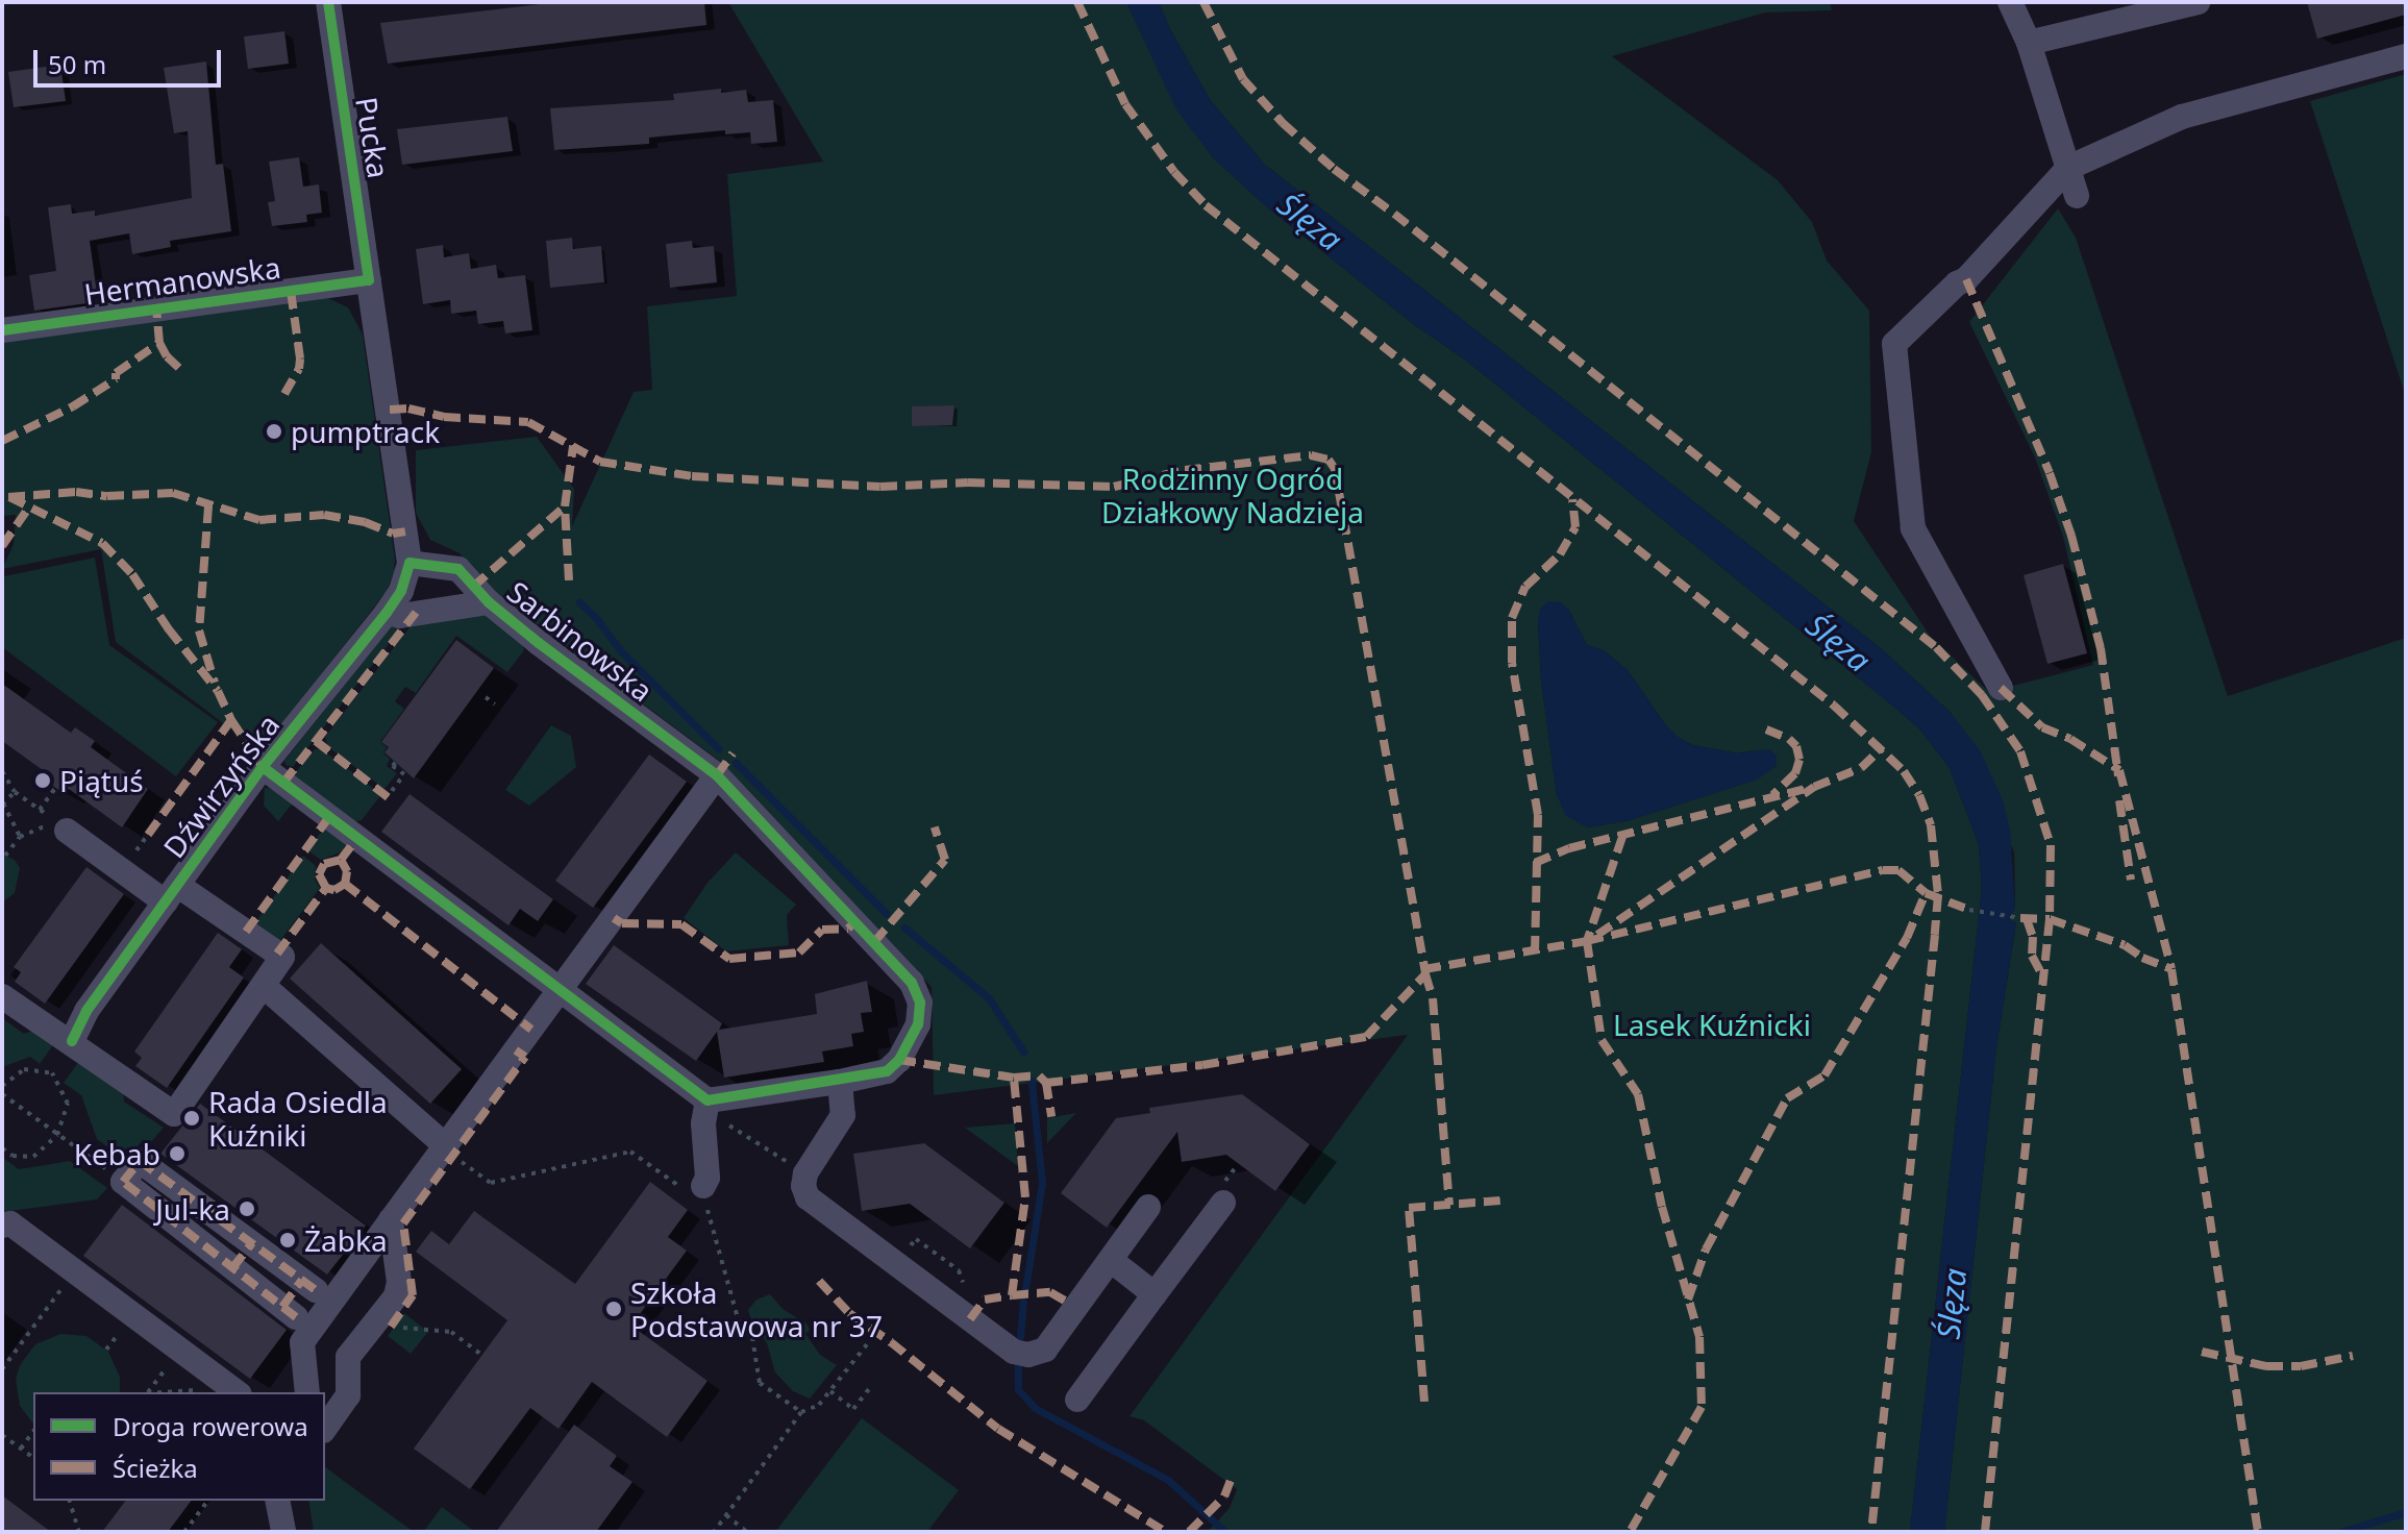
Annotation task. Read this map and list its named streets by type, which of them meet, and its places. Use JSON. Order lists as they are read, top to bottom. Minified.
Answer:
{"streets":{"street":["Pucka","Hermanowska","Sarbinowska","Dźwirzyńska"]},"crossings":[["Pucka","Hermanowska"],["Pucka","Sarbinowska"],["Pucka","Dźwirzyńska"],["Sarbinowska","Dźwirzyńska"]],"water":["Ślęza"],"parks":["Rodzinny Ogród Działkowy Nadzieja","Lasek Kuźnicki"],"places":["pumptrack","Piątuś","Rada Osiedla Kuźniki","Kebab","Jul-ka","Żabka","Szkoła Podstawowa nr 37"],"legend":["Droga rowerowa","Ścieżka"],"scale_bar":"50 m"}
